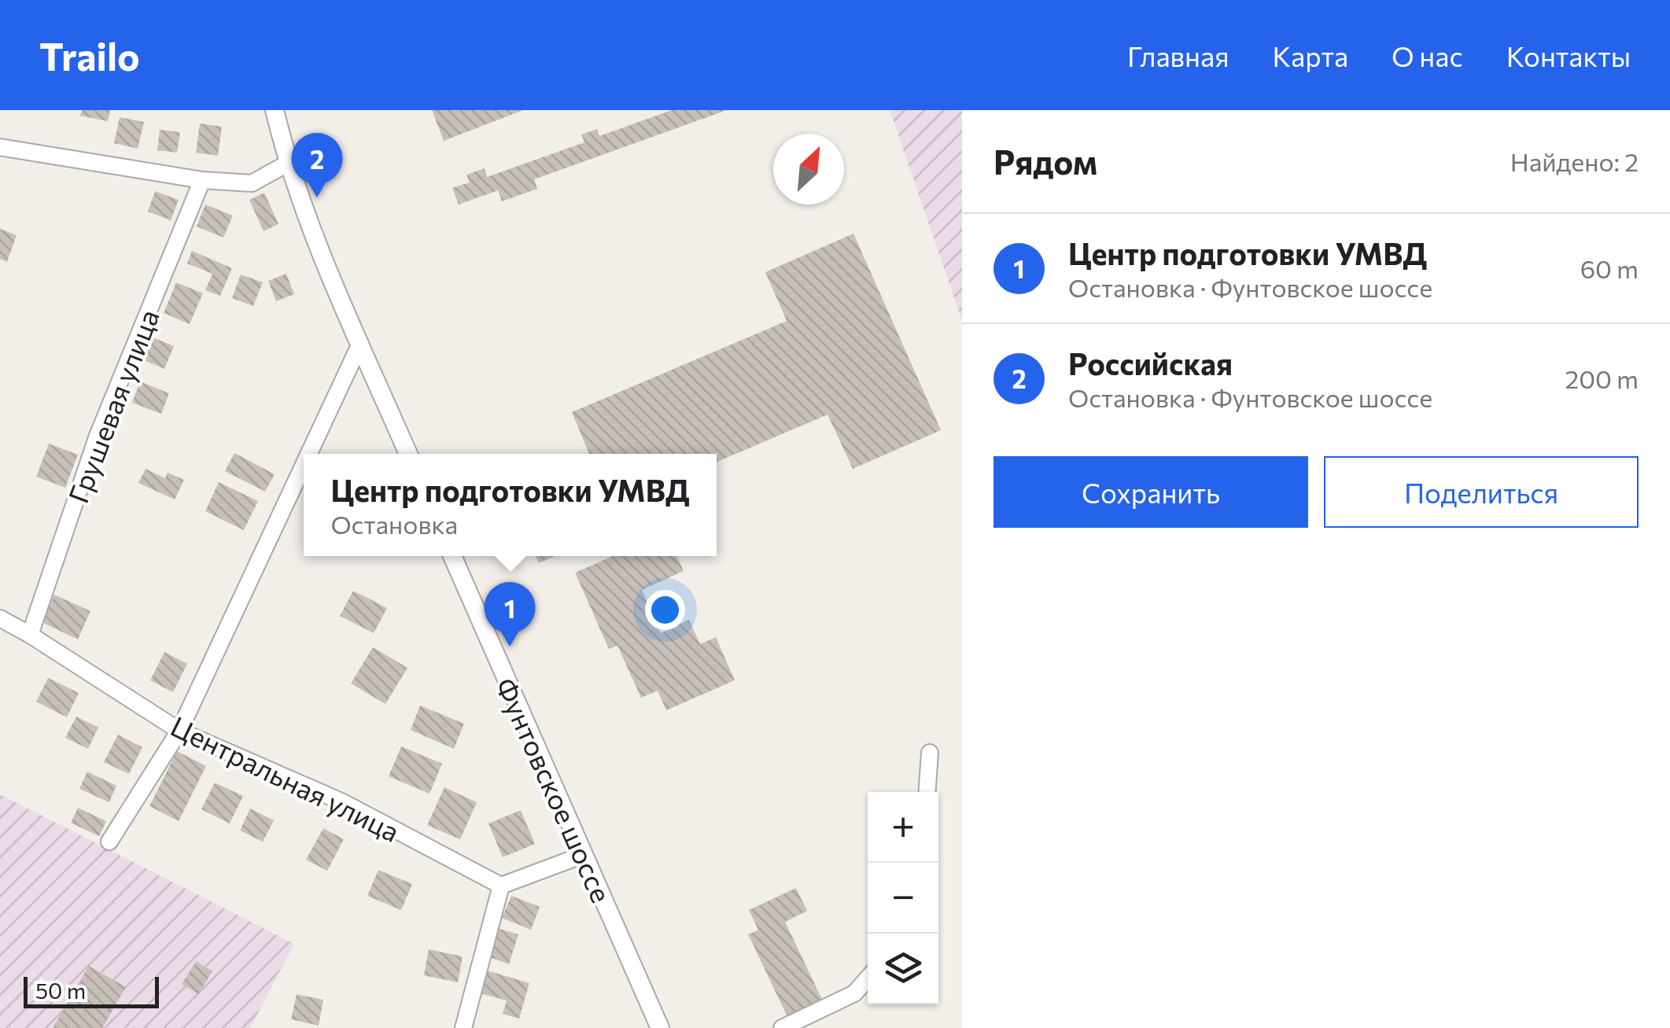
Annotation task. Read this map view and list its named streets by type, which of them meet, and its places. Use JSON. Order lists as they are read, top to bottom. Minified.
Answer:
{"streets":{"street":["Грушевая улица","Центральная улица","Фунтовское шоссе"]},"crossings":[["Грушевая улица","Центральная улица"]],"scale_bar":"50 m","north":"top right","page":{"header":"Trailo","nav":["Главная","Карта","О нас","Контакты"],"heading":["Рядом","Найдено: 2"],"pins":["2","1"],"list":[{"mark":"1","name":"Центр подготовки УМВД","note":"Остановка · Фунтовское шоссе","value":"60 m"},{"mark":"2","name":"Российская","note":"Остановка · Фунтовское шоссе","value":"200 m"}],"buttons":["Сохранить","Поделиться"],"popup":["Центр подготовки УМВД","Остановка"],"map_buttons":["+","−"],"scale":"50 m"}}
